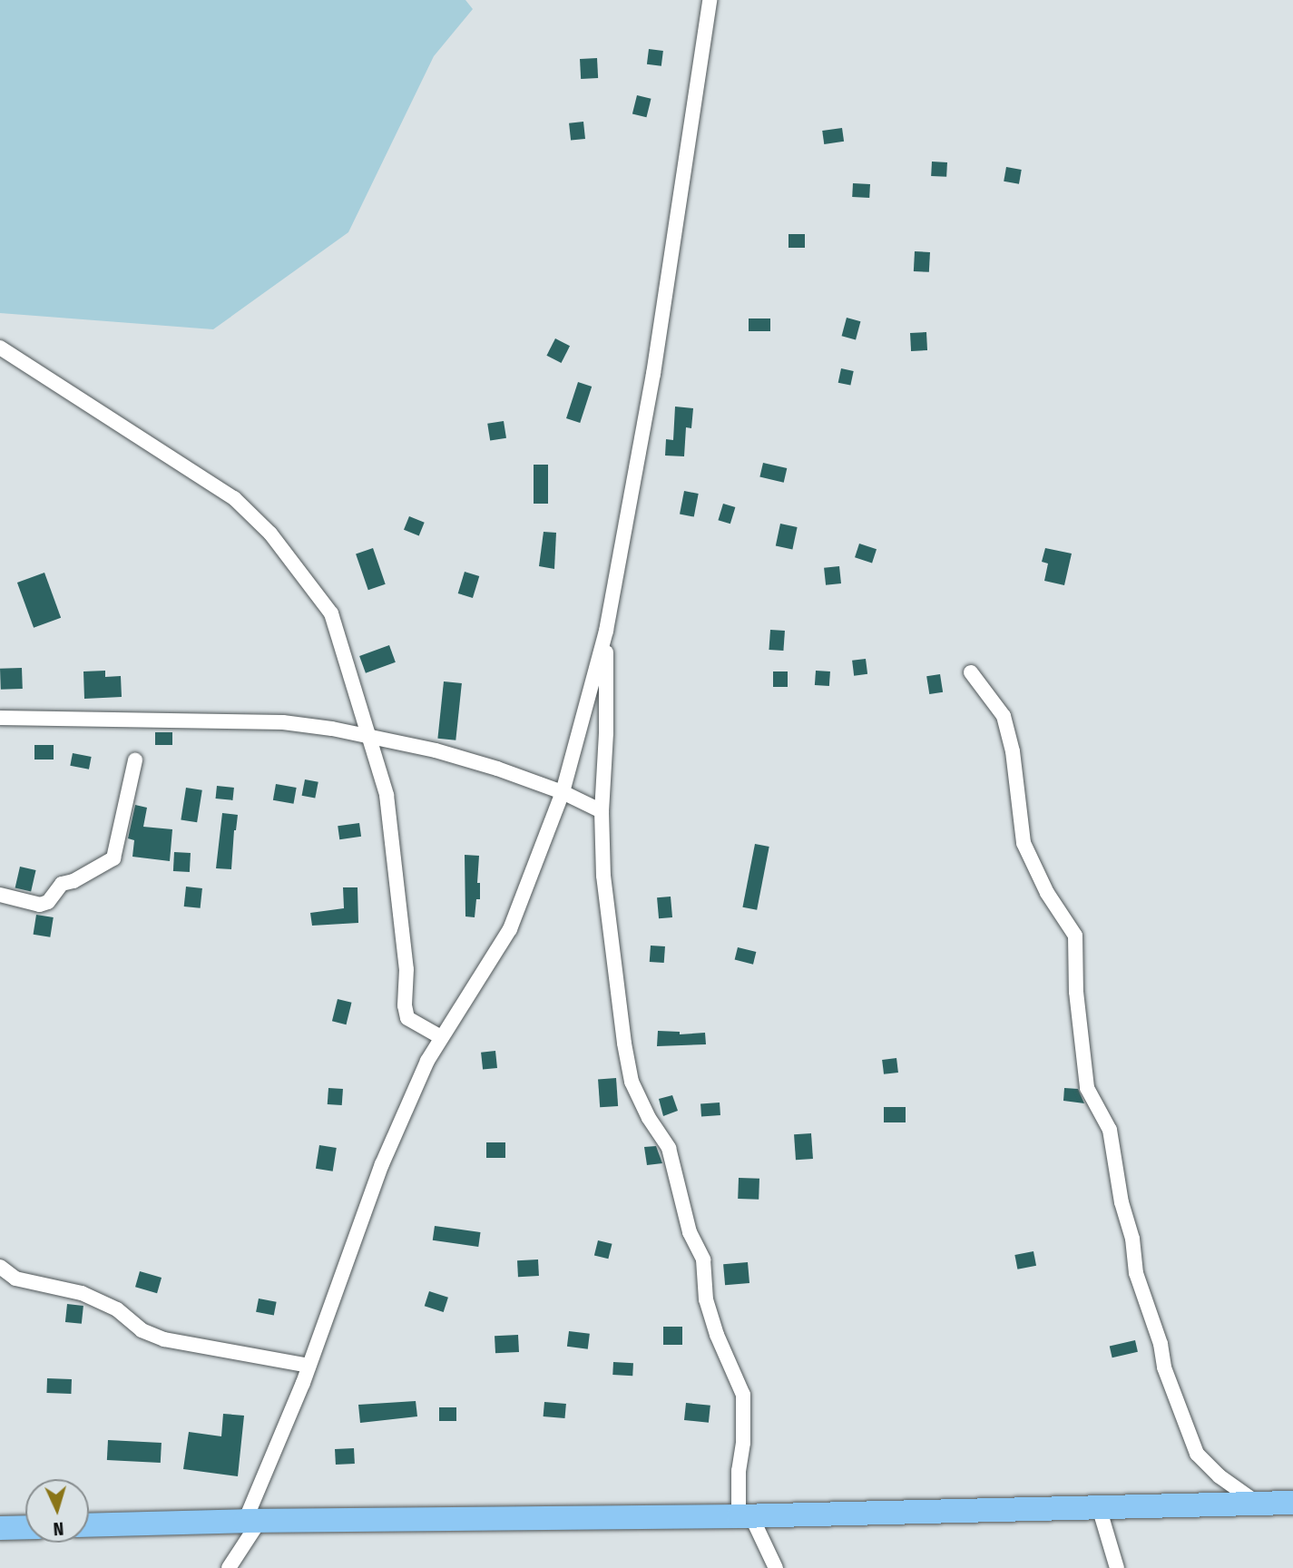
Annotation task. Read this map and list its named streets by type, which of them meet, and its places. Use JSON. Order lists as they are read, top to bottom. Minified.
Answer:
{"north":"bottom"}
